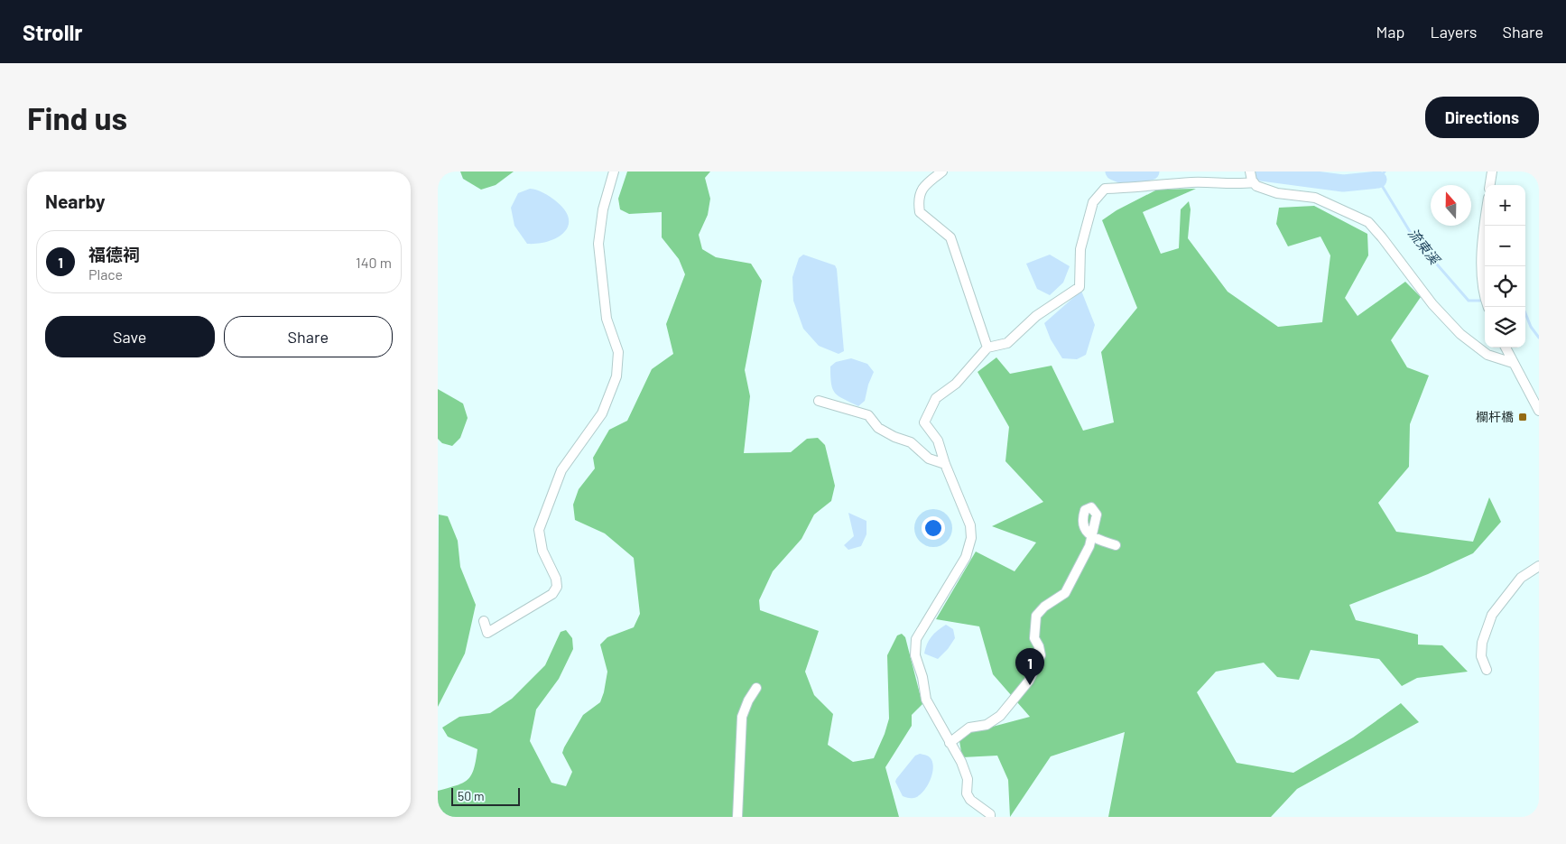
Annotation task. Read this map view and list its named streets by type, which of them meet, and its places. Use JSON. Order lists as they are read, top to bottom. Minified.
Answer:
{"water":["流東溪"],"places":{"transit":["欄杆橋"]},"scale_bar":"50 m","north":"top","page":{"header":"Strollr","nav":["Map","Layers","Share"],"buttons":["Directions",["Save","Share"]],"title":"Find us","heading":"Nearby","map_buttons":["+","−"],"list":[{"mark":"1","name":"福德祠","note":"Place","value":"140 m"}],"pins":"1","scale":"50 m"}}
